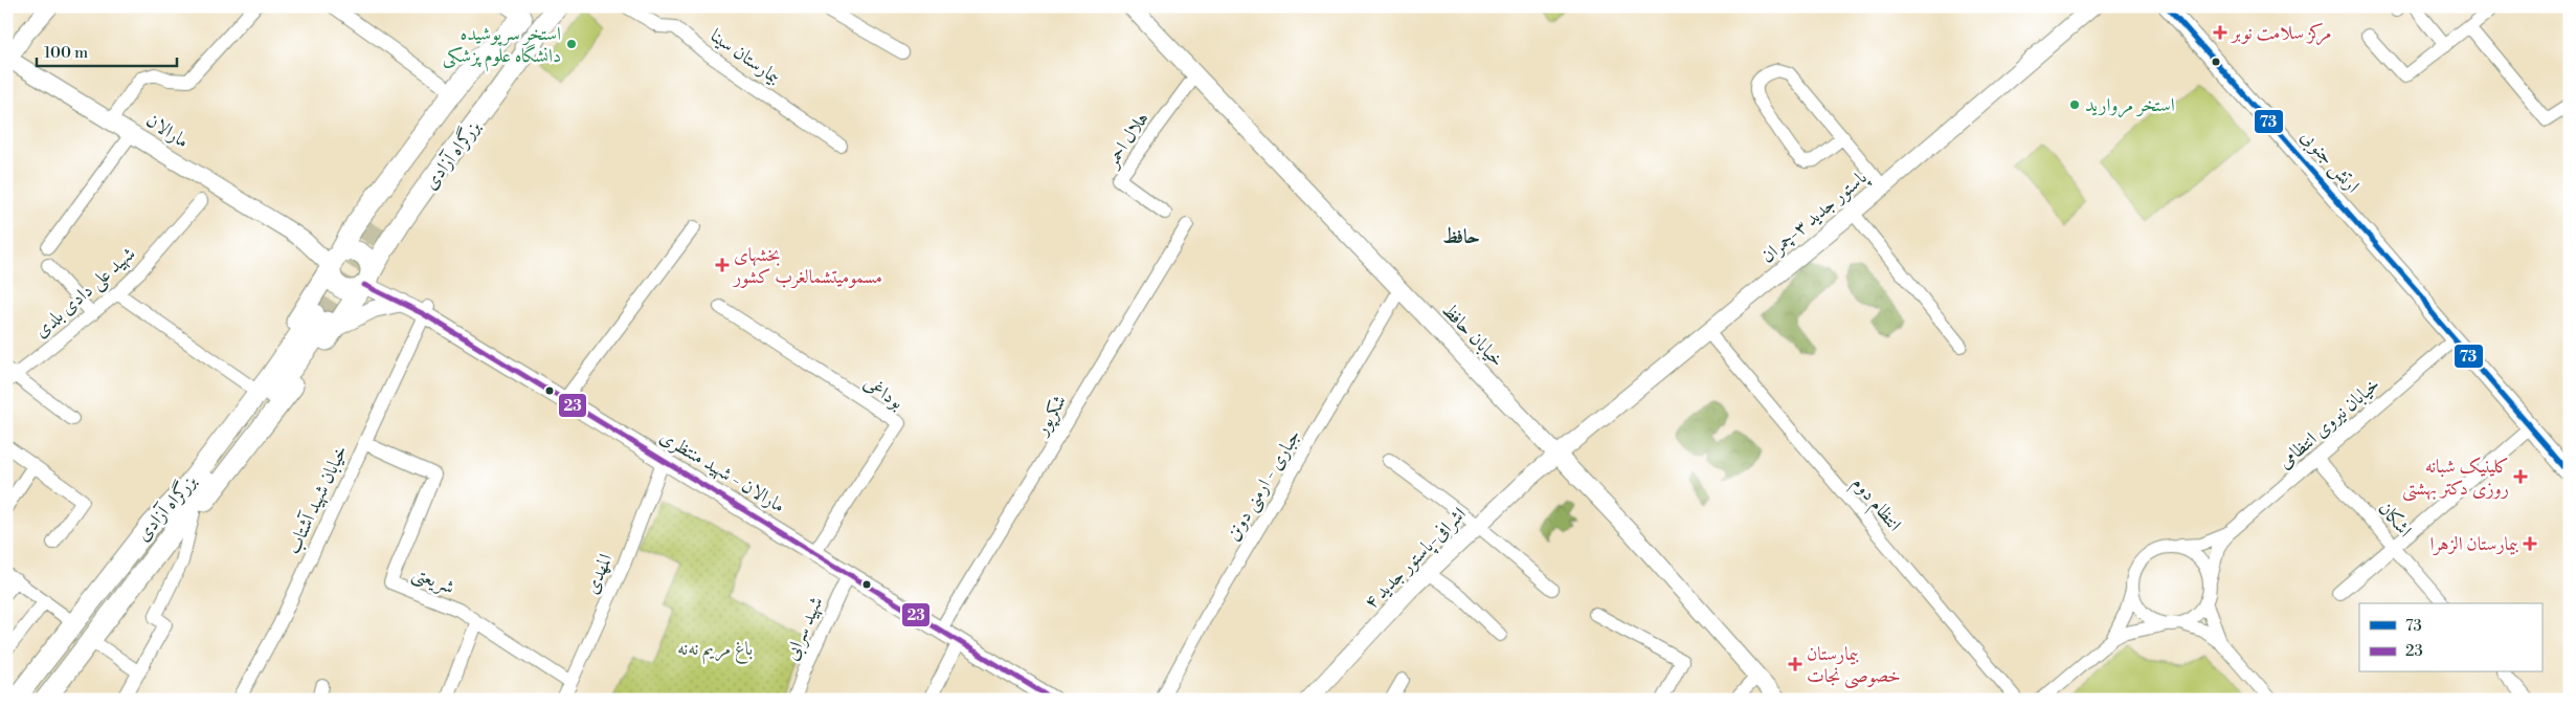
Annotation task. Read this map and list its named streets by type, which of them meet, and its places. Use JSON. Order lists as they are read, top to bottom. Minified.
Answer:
{"streets":{"highway":["بزرگراه آزادی"],"main road":["مارالان","ارتش جنوبی","پاستور جدید ۳-چمران","خیابان حافظ","مارالان - شهید منتظری","اشرافی-پاستور جدید ۴"],"street":["بیمارستان سینا","هلال احمر","شهید علی دادی بلدی","بوداغی","شکرپور","خیابان نیروی انتظامی","جباری - ارمنی دونن","خیابان شهید آشتاب","انتظام دوم","اشکان","المهدی","شریعتی","شهید سرابی"]},"crossings":[["مارالان","بزرگراه آزادی"],["مارالان","مارالان - شهید منتظری"],["هلال احمر","خیابان حافظ"],["بزرگراه آزادی","مارالان - شهید منتظری"],["ارتش جنوبی","خیابان نیروی انتظامی"],["پاستور جدید ۳-چمران","خیابان حافظ"],["پاستور جدید ۳-چمران","انتظام دوم"],["پاستور جدید ۳-چمران","اشرافی-پاستور جدید ۴"],["خیابان حافظ","جباری - ارمنی دونن"],["خیابان حافظ","اشرافی-پاستور جدید ۴"],["بوداغی","مارالان - شهید منتظری"],["خیابان نیروی انتظامی","اشکان"],["مارالان - شهید منتظری","خیابان شهید آشتاب"],["مارالان - شهید منتظری","المهدی"],["مارالان - شهید منتظری","شهید سرابی"],["خیابان شهید آشتاب","شریعتی"],["المهدی","شریعتی"]],"districts":["حافظ"],"parks":["باغ مریم نه‌نه"],"places":{"health":["مرکز سلامت نوبر","بخشهای مسمومیتشمالغرب کشور","کلینیک شبانه روزی دکتر بهشتی","بیمارستان الزهرا","بیمارستان خصوصی نجات"],"other":["استخر سرپوشیده دانشگاه علوم پزشکی","استخر مروارید"]},"lines":["transit line 73","transit line 23"],"legend":["73","23"],"scale_bar":"100 m"}
